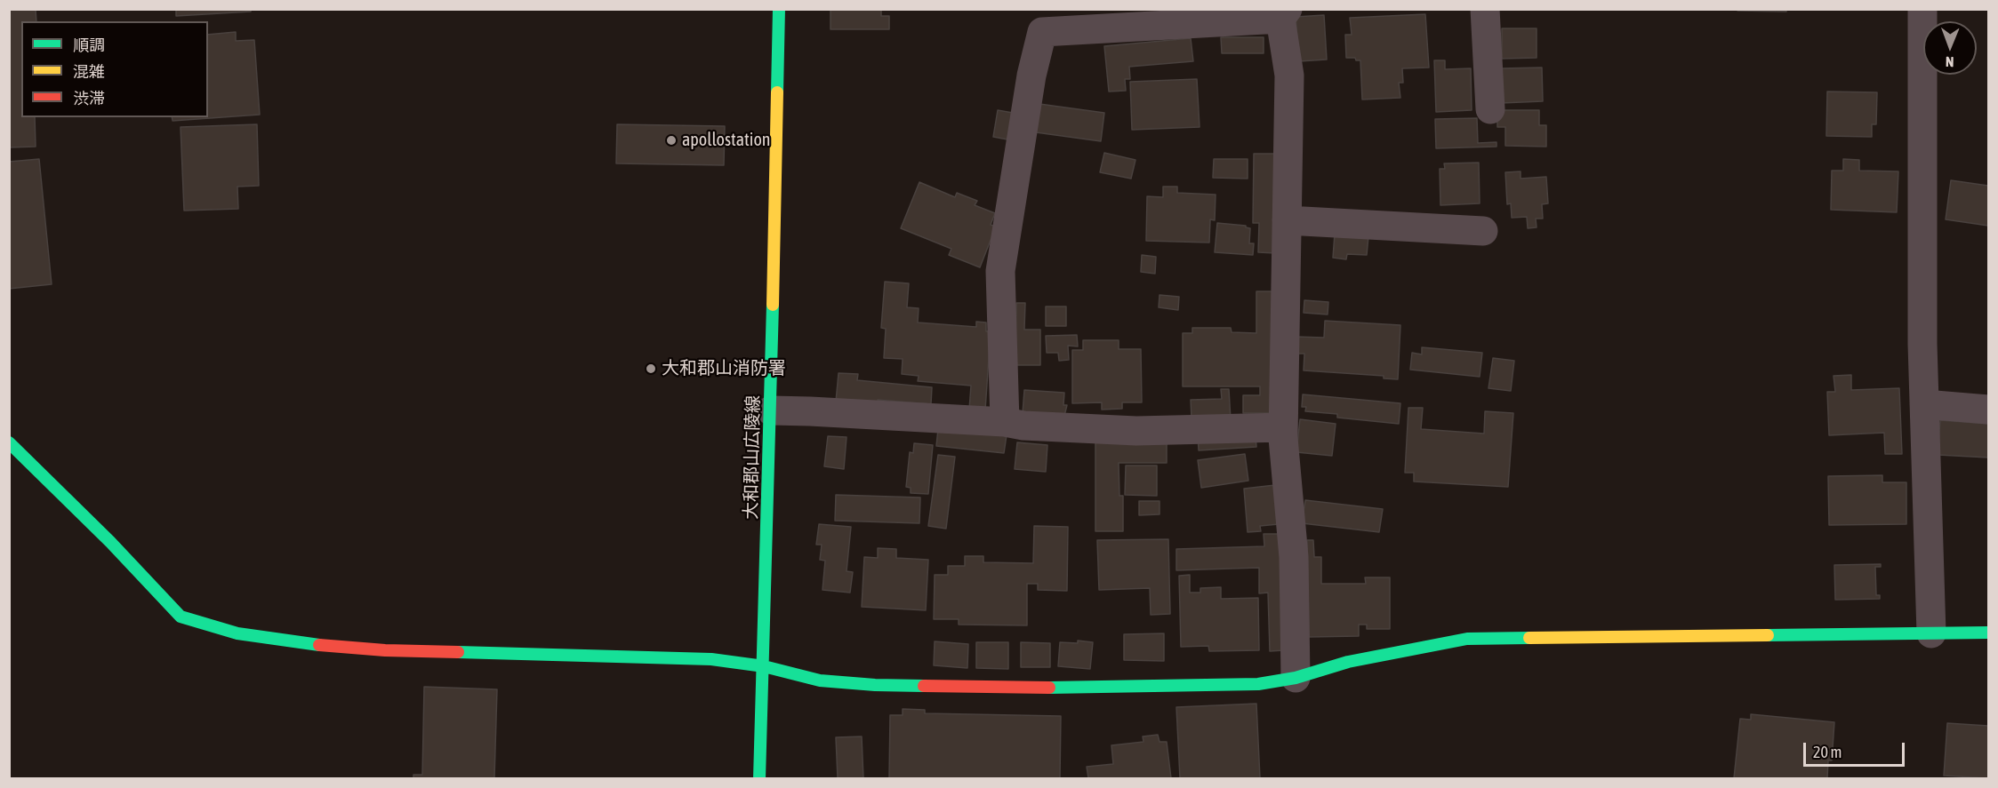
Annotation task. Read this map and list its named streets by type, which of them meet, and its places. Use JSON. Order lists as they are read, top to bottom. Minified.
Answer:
{"streets":{"street":["大和郡山広陵線"]},"places":["apollostation","大和郡山消防署"],"legend":["順調","混雑","渋滞"],"scale_bar":"20 m","north":"bottom"}
